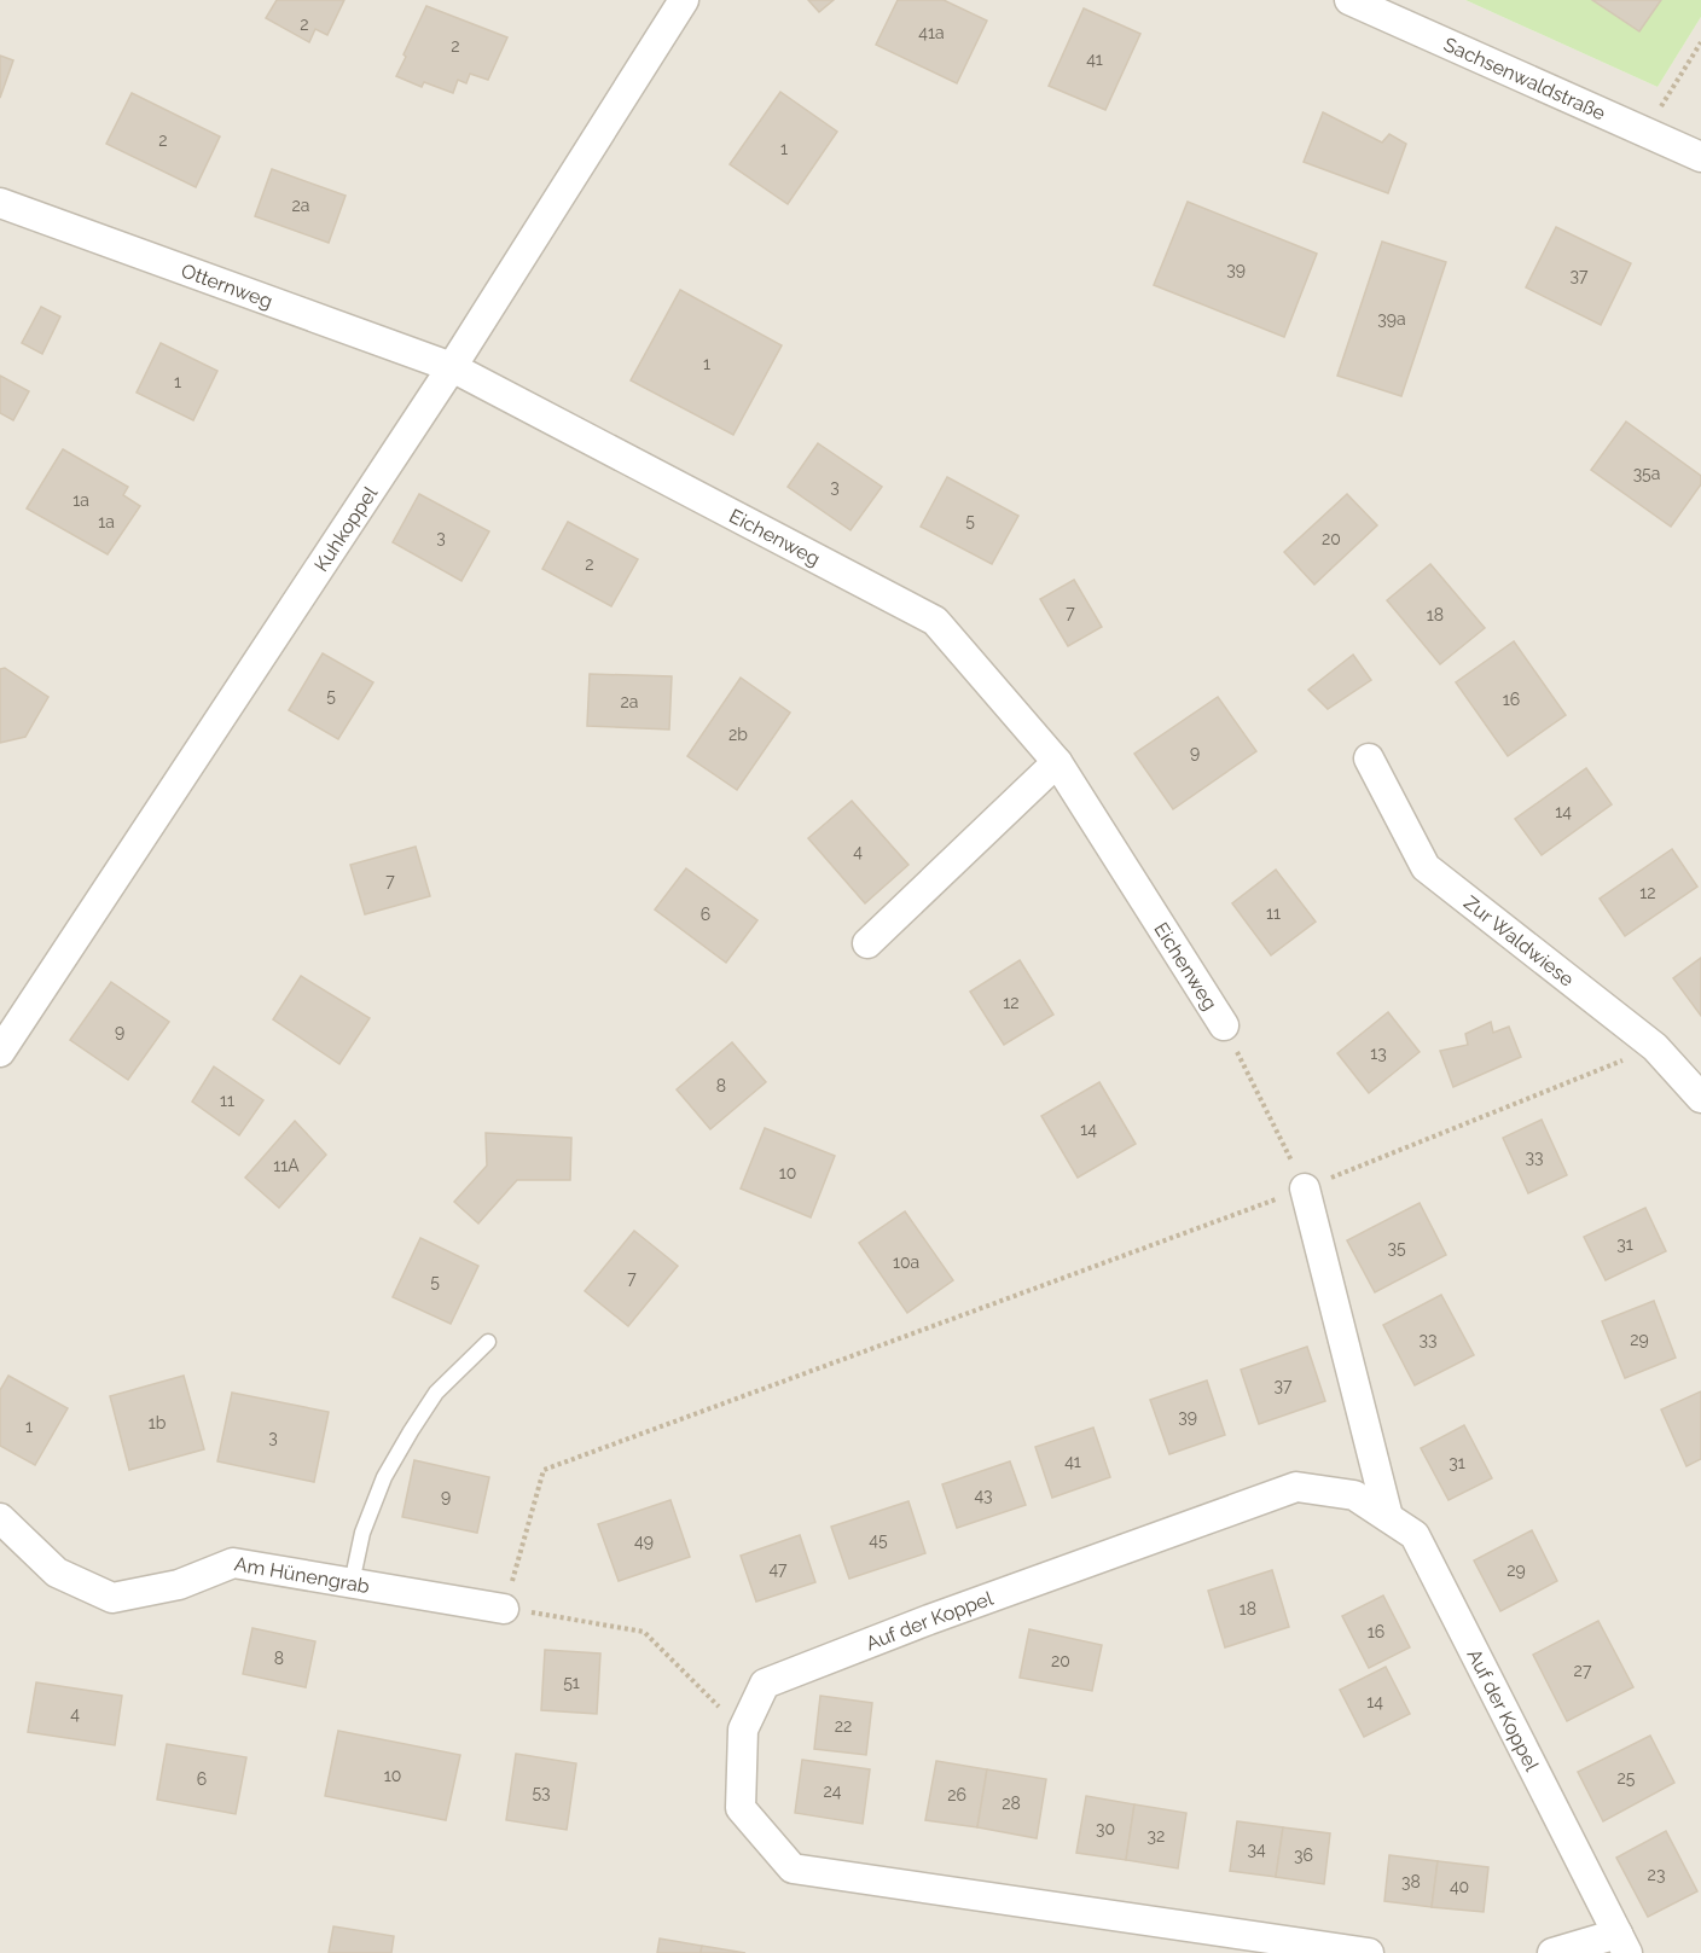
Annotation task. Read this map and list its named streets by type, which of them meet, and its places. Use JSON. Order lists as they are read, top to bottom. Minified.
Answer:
{"streets":{"street":["Sachsenwaldstraße","Otternweg","Kuhkoppel","Eichenweg","Zur Waldwiese","Am Hünengrab","Auf der Koppel"]},"crossings":[["Otternweg","Kuhkoppel"],["Otternweg","Eichenweg"],["Kuhkoppel","Eichenweg"]],"house_numbers":["2","41a","2","41","2","1","2a","39","37","39a","1","1","35a","3","1a","5","1a","3","20","2","7","18","5","16","2a","2b","9","14","4","7","12","11","6","12","9","13","8","11","14","33","11A","10","31","35","10a","7","5","33","29","37","39","1b","1","3","41","31","43","9","45","49","47","29","18","16","8","20","27","51","14","4","22","10","25","6","24","53","26","28","30","32","34","36","23","38","40"]}
